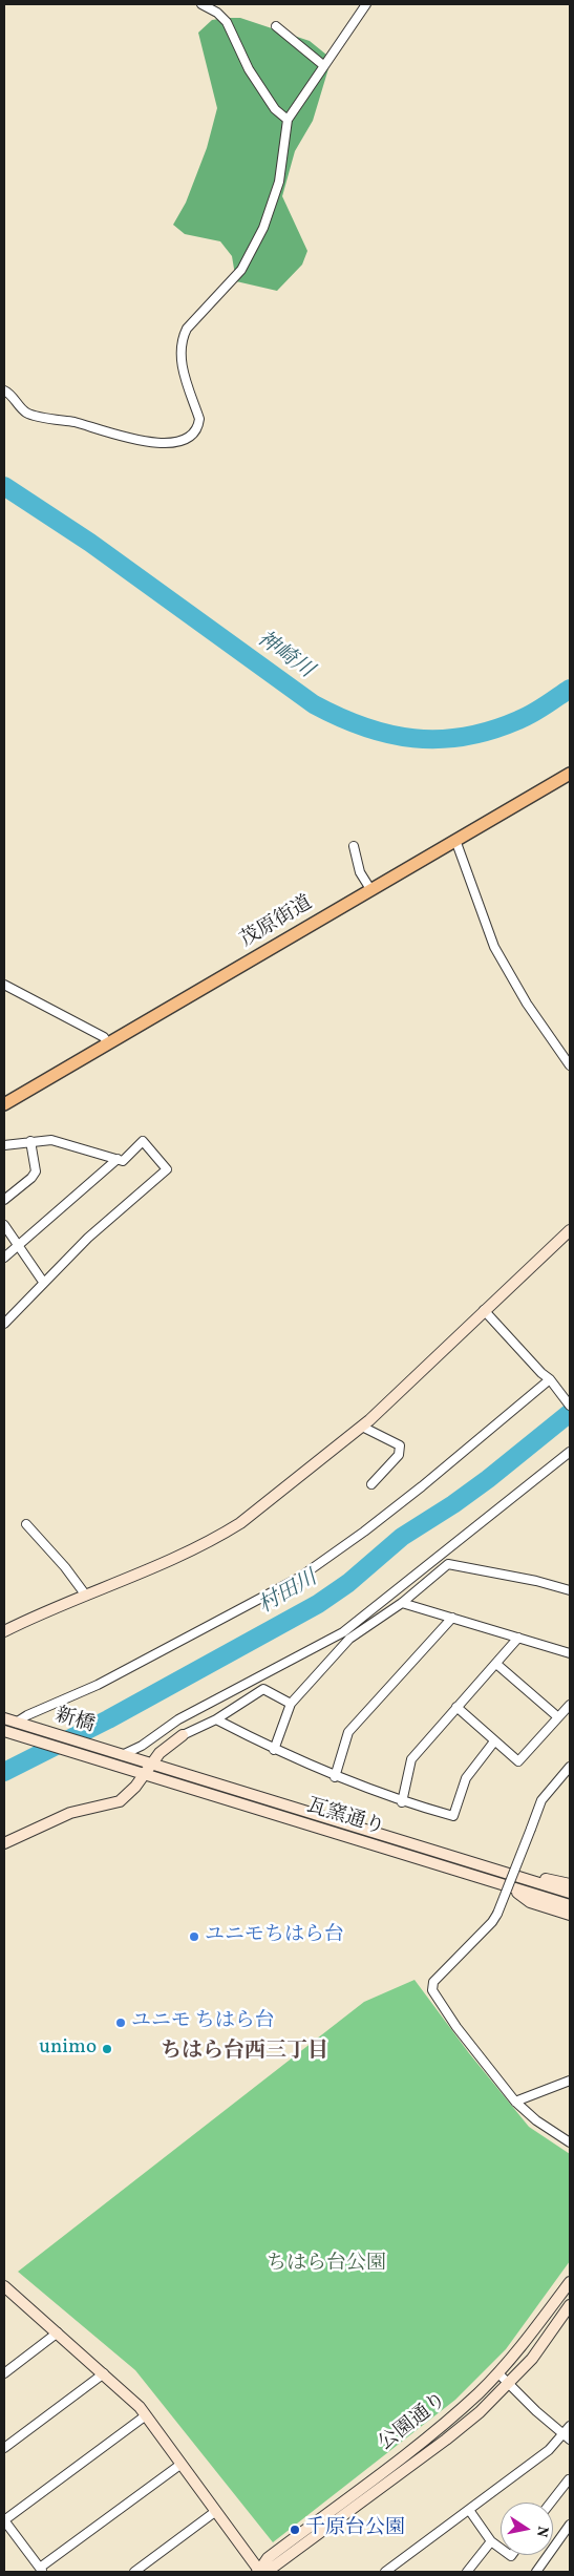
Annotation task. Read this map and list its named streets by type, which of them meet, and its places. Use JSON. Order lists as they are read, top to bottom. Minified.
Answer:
{"streets":{"main road":["茂原街道"],"street":["新橋","瓦窯通り","公園通り"]},"crossings":[["新橋","瓦窯通り"]],"districts":["ちはら台西三丁目"],"water":["神崎川","村田川"],"parks":["ちはら台公園"],"places":["ユニモちはら台","ユニモ ちはら台","unimo","千原台公園"],"north":"right"}
